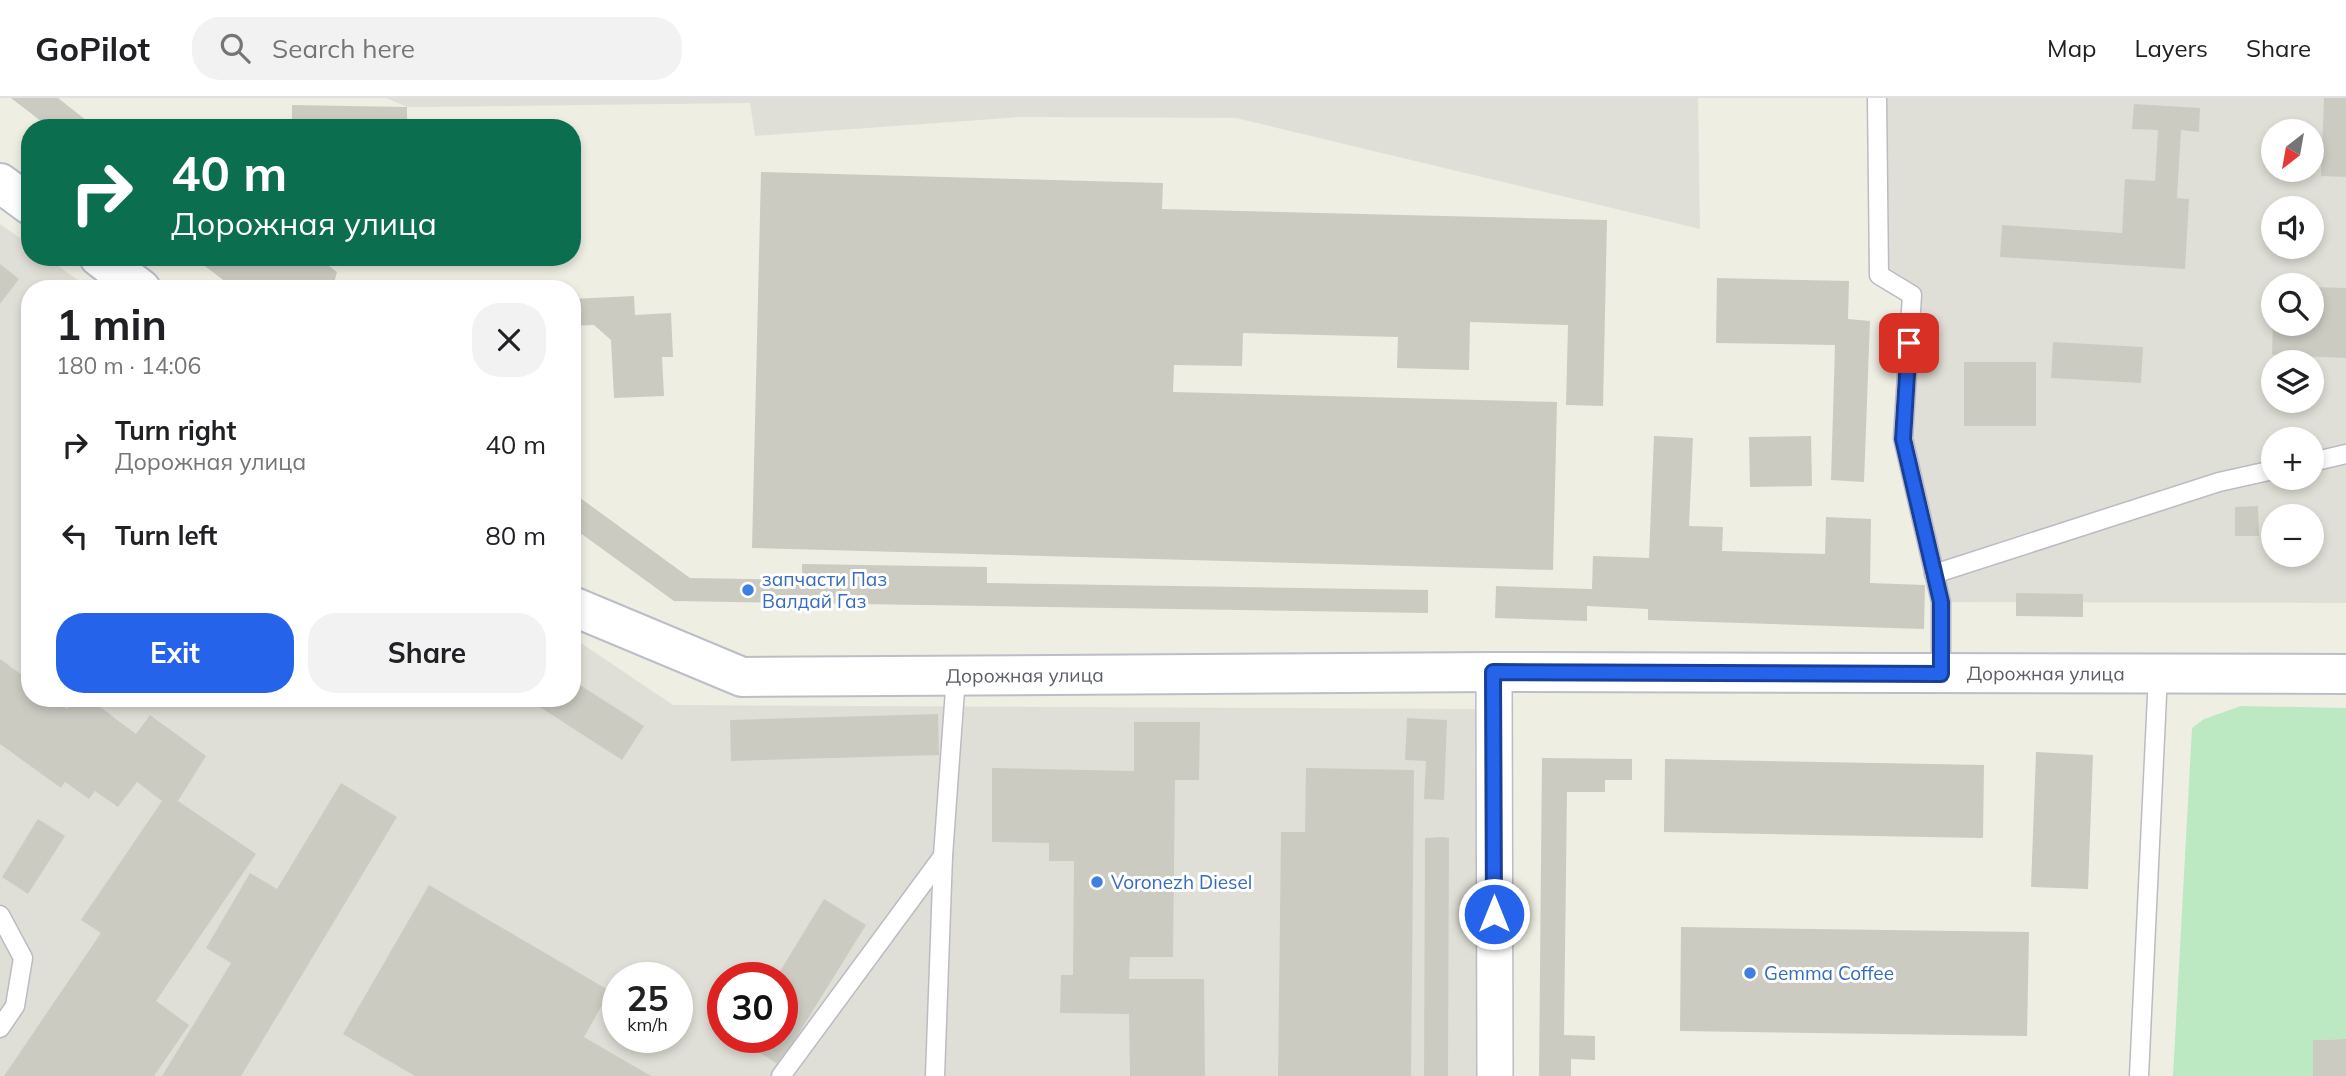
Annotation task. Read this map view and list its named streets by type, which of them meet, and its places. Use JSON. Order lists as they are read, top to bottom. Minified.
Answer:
{"streets":{"street":["Дорожная улица"]},"places":["запчасти Паз Валдай Газ","Voronezh Diesel","Gemma Coffee"],"north":"bottom left","page":{"header":"GoPilot","search":"Search here","nav":["Map","Layers","Share"],"map_buttons":["+","−"],"turn":["40 m","Дорожная улица"],"heading":["1 min","180 m · 14:06"],"list":[{"name":"Turn right","note":"Дорожная улица","value":"40 m"},{"name":"Turn left","value":"80 m"}],"buttons":["Exit","Share"],"speed":"25 km/h","limit":"30"}}
